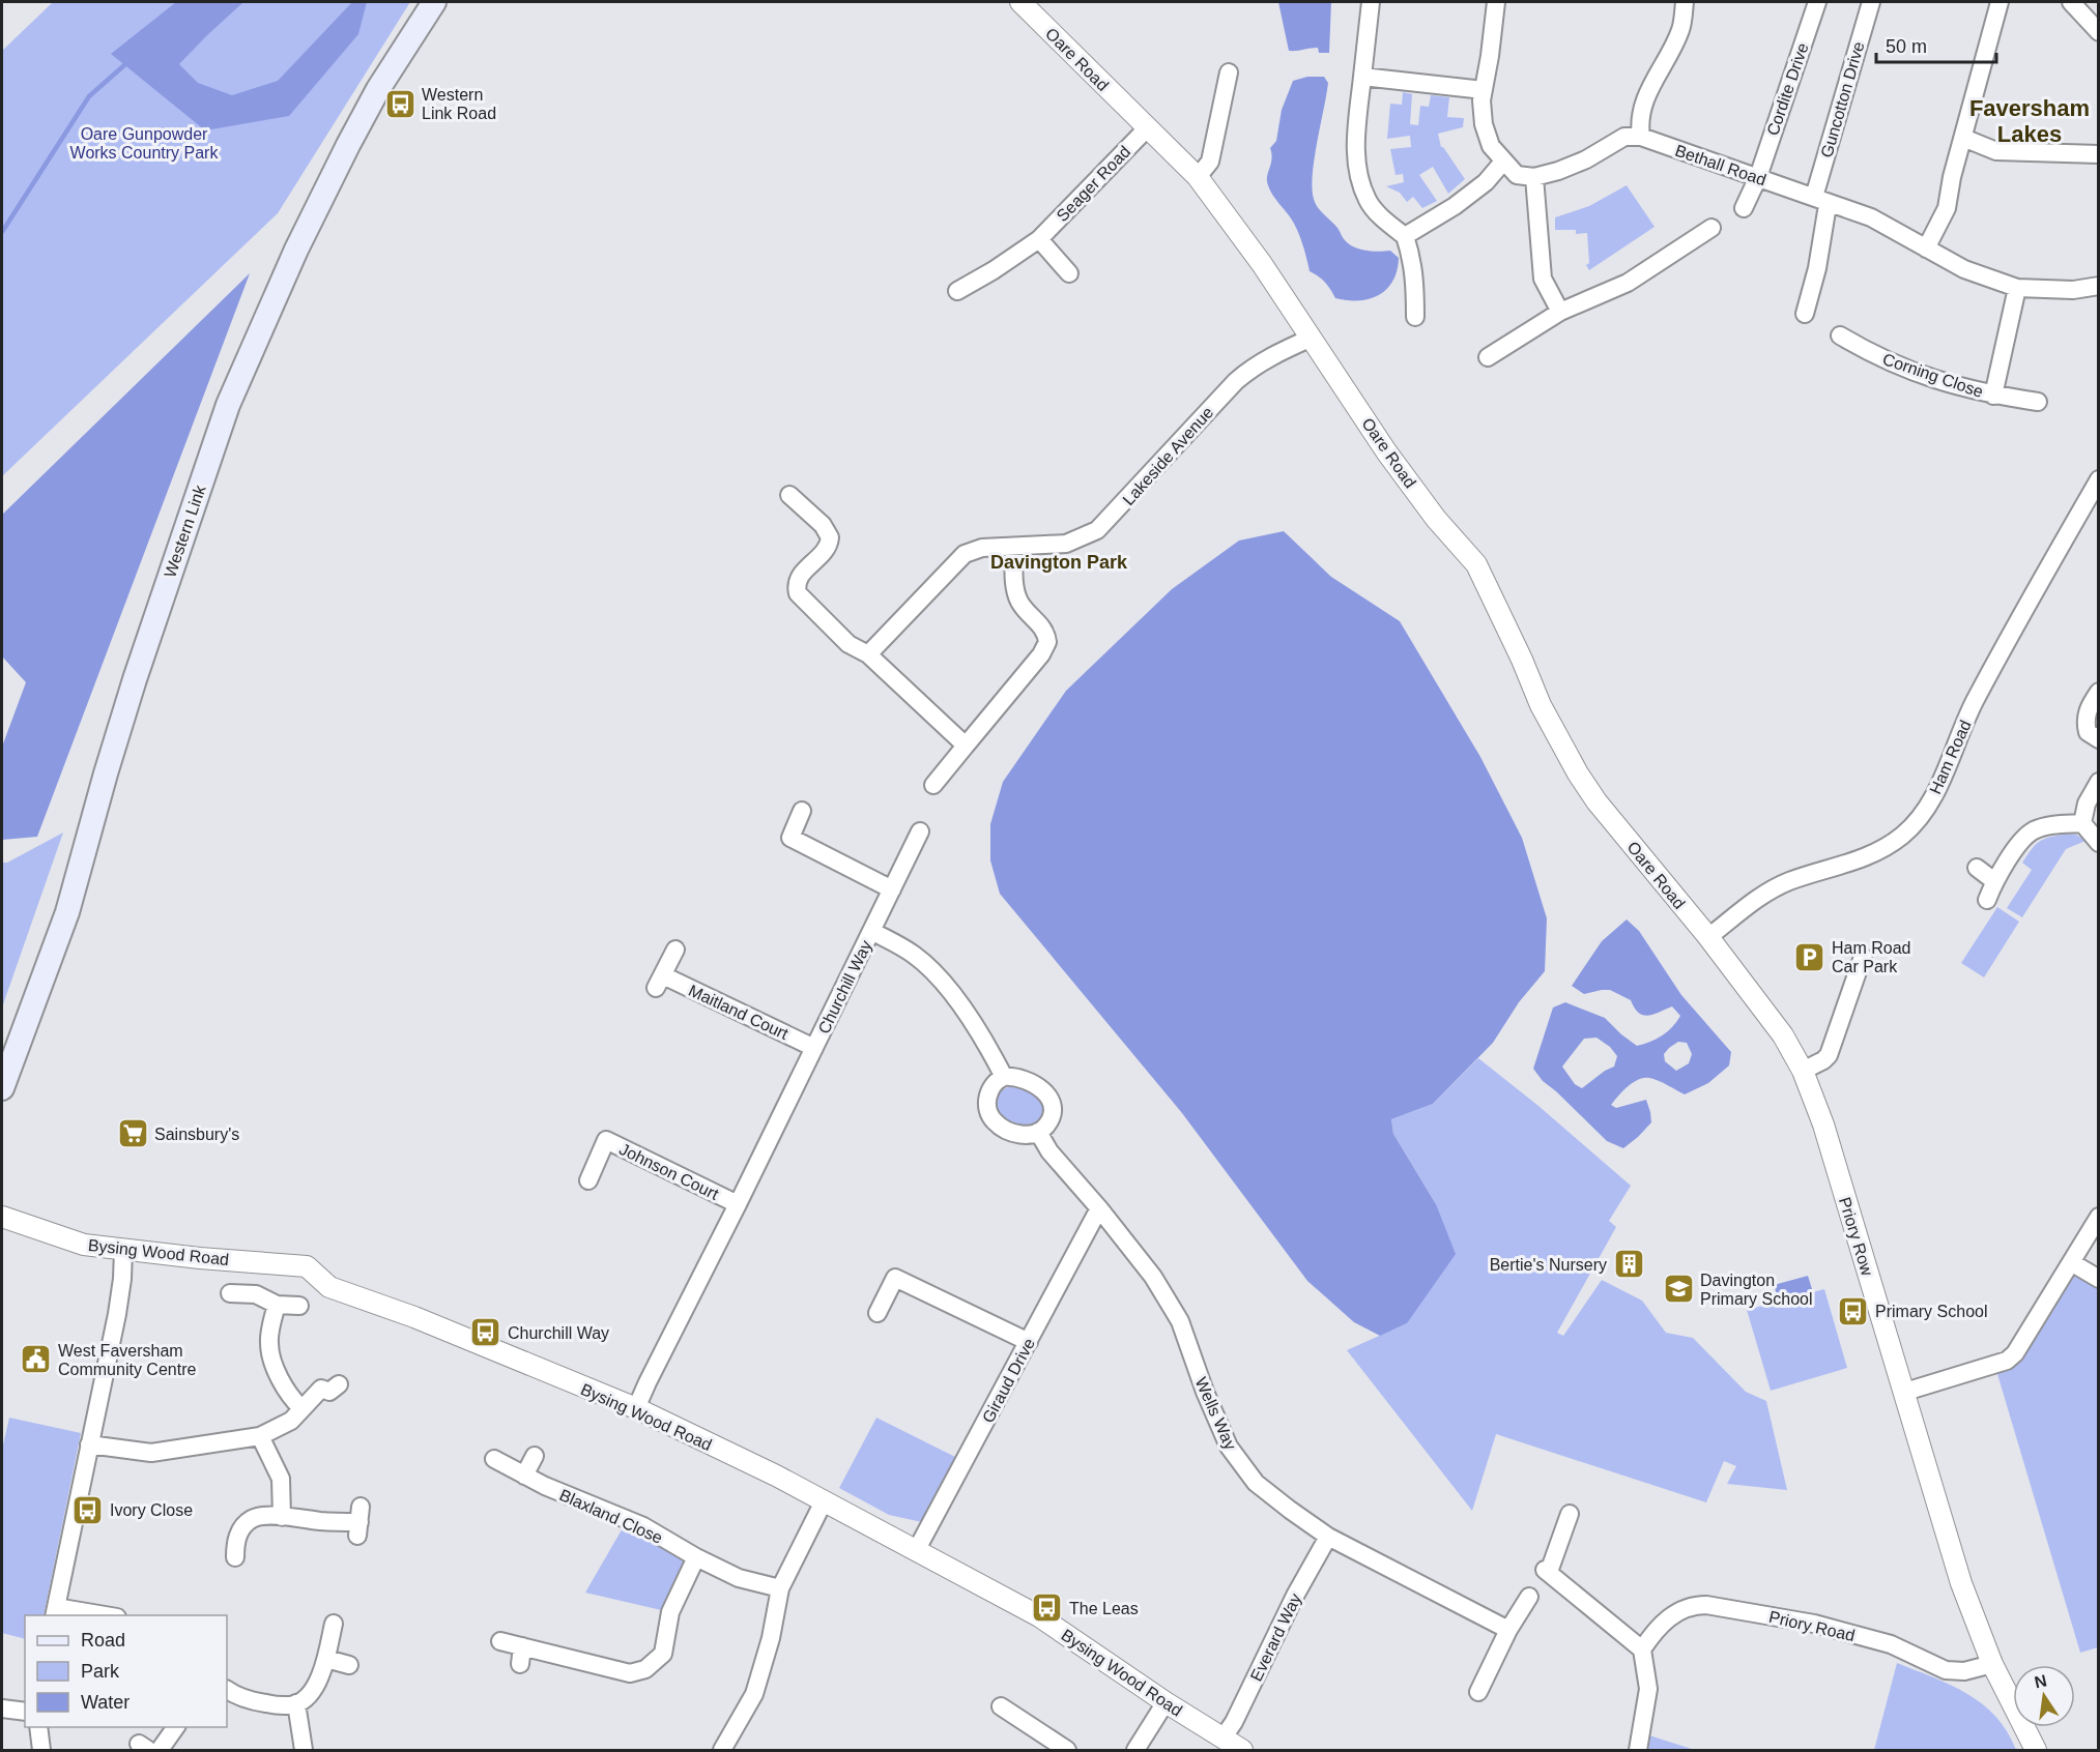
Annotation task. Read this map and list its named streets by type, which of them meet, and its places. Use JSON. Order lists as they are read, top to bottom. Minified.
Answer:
{"streets":{"main road":["Western Link"],"street":["Oare Road","Cordite Drive","Guncotton Drive","Bethall Road","Seager Road","Corning Close","Lakeside Avenue","Ham Road","Churchill Way","Maitland Court","Johnson Court","Priory Row","Bysing Wood Road","Giraud Drive","Wells Way","Blaxland Close","Priory Road","Everard Way"]},"crossings":[["Oare Road","Seager Road"],["Oare Road","Lakeside Avenue"],["Oare Road","Ham Road"],["Oare Road","Priory Row"],["Cordite Drive","Bethall Road"],["Guncotton Drive","Bethall Road"],["Bethall Road","Corning Close"],["Ham Road","Priory Row"],["Churchill Way","Maitland Court"],["Churchill Way","Johnson Court"],["Churchill Way","Bysing Wood Road"],["Priory Row","Priory Road"],["Bysing Wood Road","Giraud Drive"],["Bysing Wood Road","Everard Way"],["Giraud Drive","Wells Way"],["Wells Way","Everard Way"]],"districts":["Faversham Lakes","Davington Park"],"parks":["Oare Gunpowder Works Country Park"],"places":{"bus stop":["Western Link Road","Primary School","Churchill Way","Ivory Close","The Leas"],"parking":["Ham Road Car Park"],"supermarket":["Sainsbury's"],"building":["Bertie's Nursery"],"school or university":["Davington Primary School"],"public building":["West Faversham Community Centre"]},"legend":["Road","Park","Water"],"scale_bar":"50 m","north":"top"}
